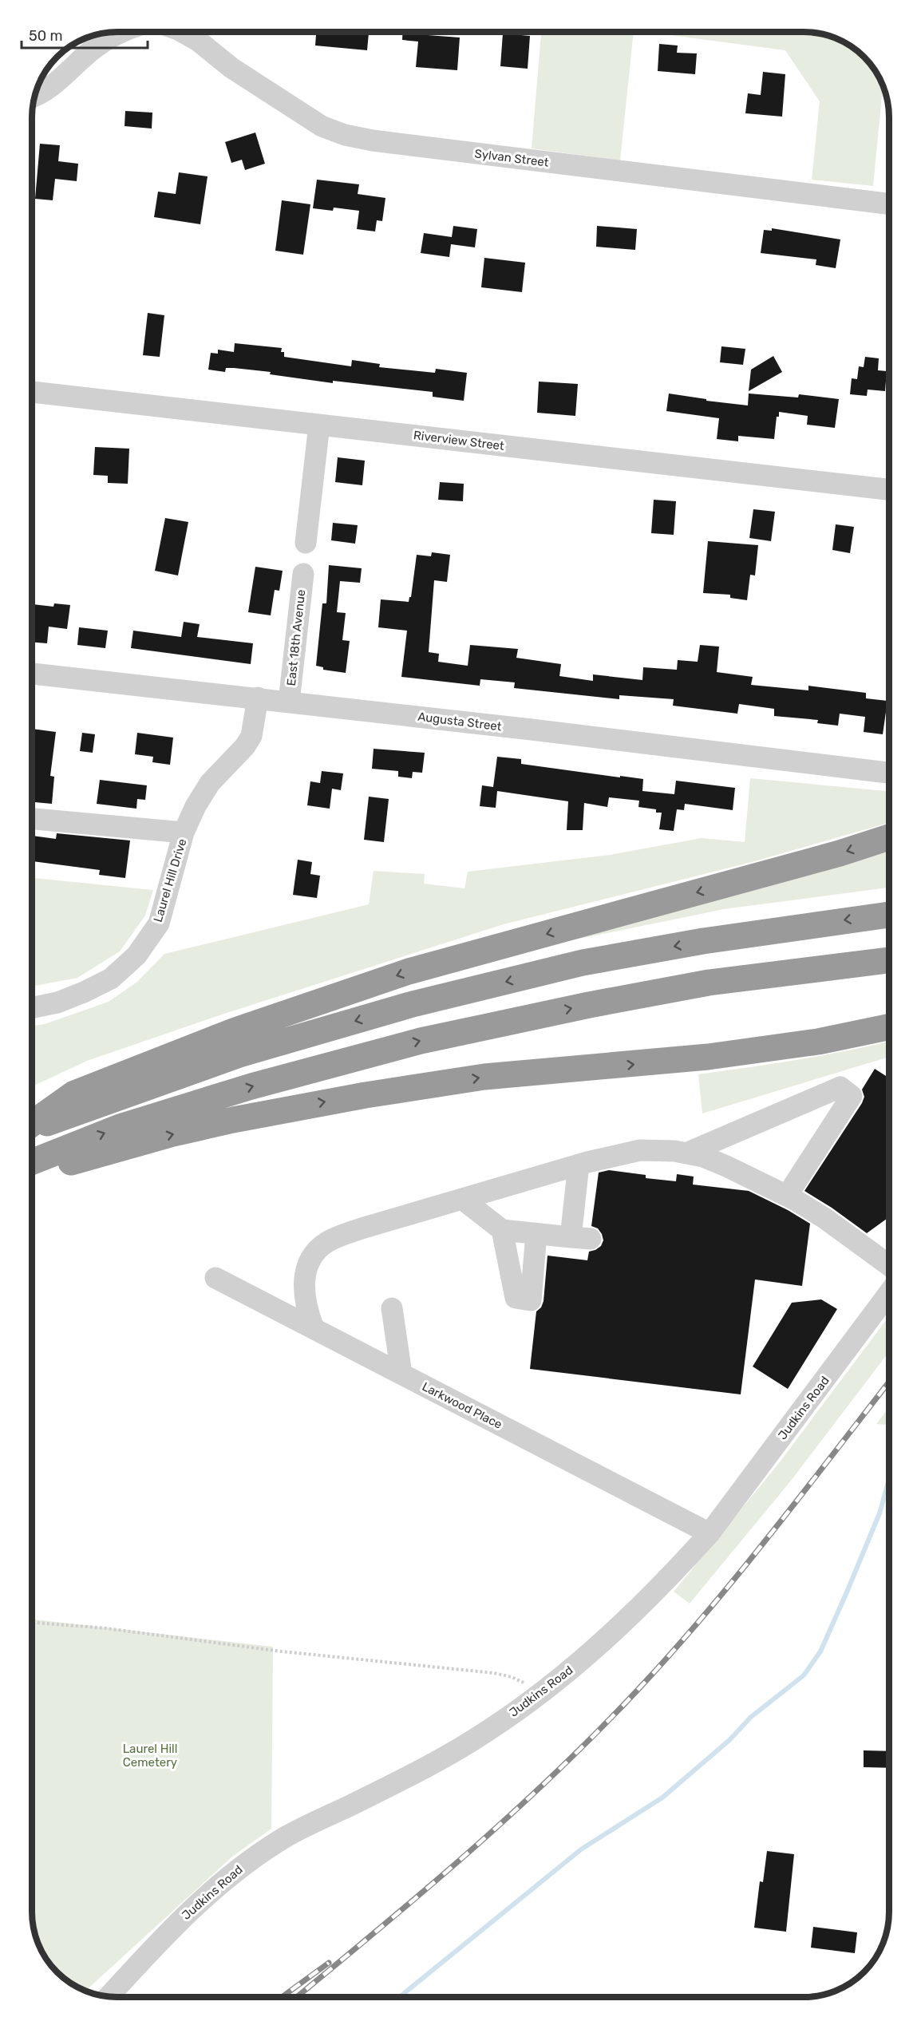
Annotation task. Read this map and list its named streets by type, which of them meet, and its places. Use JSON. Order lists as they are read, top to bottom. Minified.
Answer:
{"streets":{"street":["Sylvan Street","Riverview Street","East 18th Avenue","Augusta Street","Laurel Hill Drive","Larkwood Place","Judkins Road"]},"crossings":[["East 18th Avenue","Augusta Street"],["Augusta Street","Laurel Hill Drive"],["Larkwood Place","Judkins Road"]],"parks":["Laurel Hill Cemetery"],"scale_bar":"50 m"}
